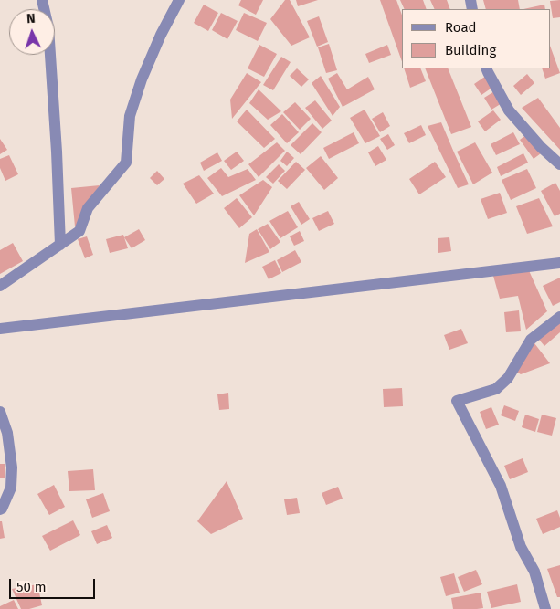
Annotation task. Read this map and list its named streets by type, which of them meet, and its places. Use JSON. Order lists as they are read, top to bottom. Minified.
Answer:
{"legend":["Road","Building"],"scale_bar":"50 m","north":"top"}
